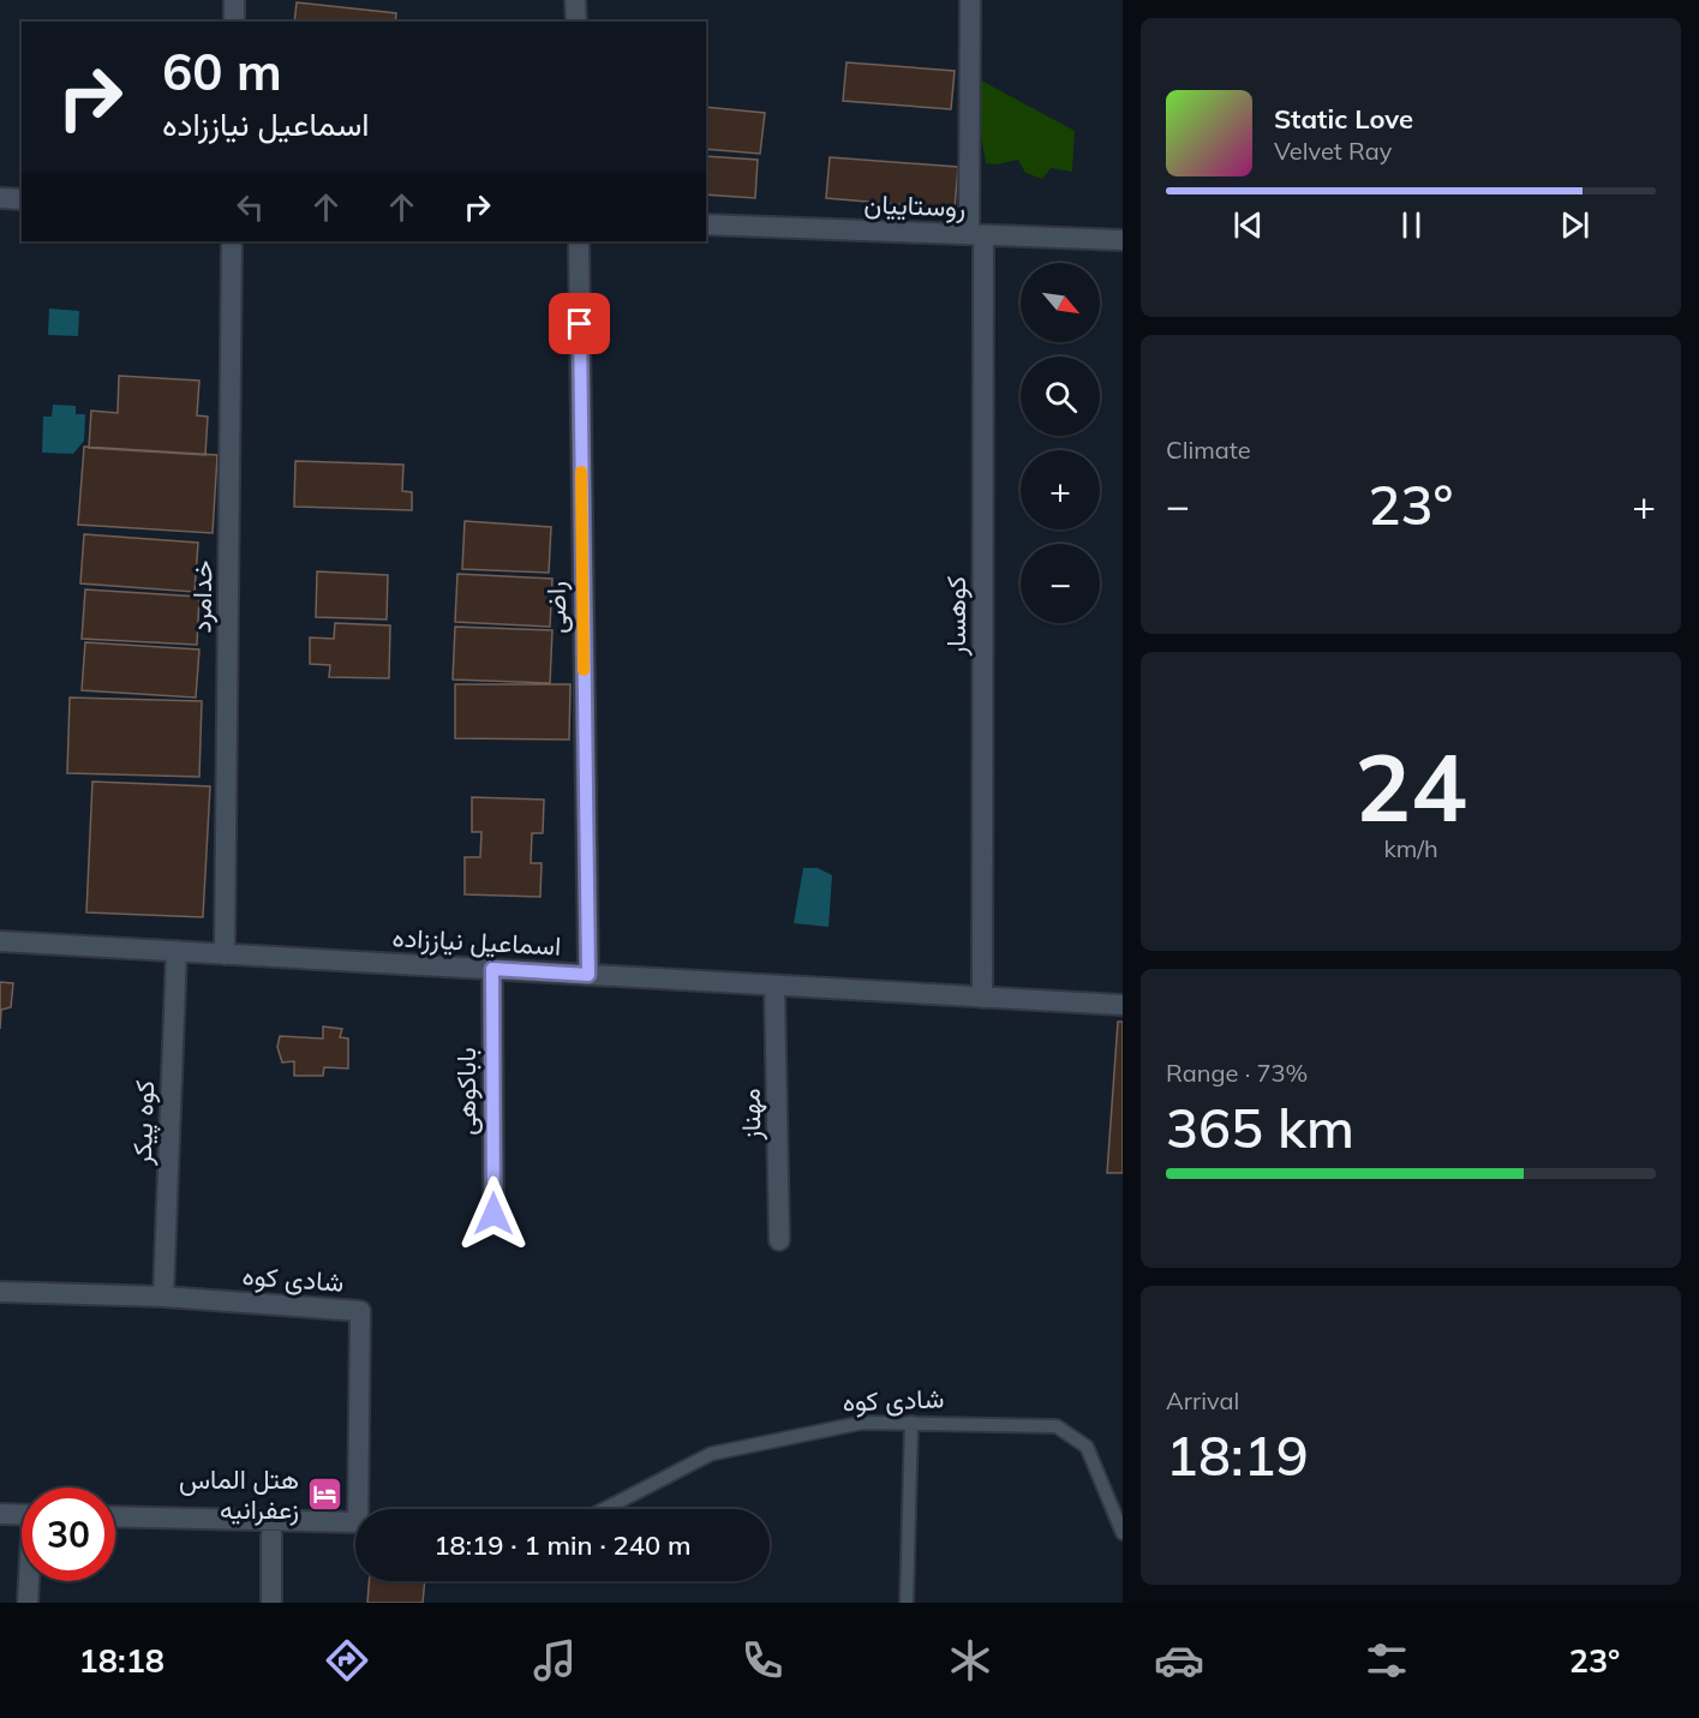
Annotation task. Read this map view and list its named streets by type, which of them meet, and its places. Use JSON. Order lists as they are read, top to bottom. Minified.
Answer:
{"streets":{"street":["روستاییان","خدامرد","راضی","کوهسار","اسماعیل نیاززاده","باباکوهی","مهناز","کوه پیکر","شادی کوه"]},"crossings":[["روستاییان","کوهسار"],["خدامرد","اسماعیل نیاززاده"],["راضی","اسماعیل نیاززاده"],["کوهسار","اسماعیل نیاززاده"],["اسماعیل نیاززاده","باباکوهی"],["اسماعیل نیاززاده","مهناز"],["اسماعیل نیاززاده","کوه پیکر"],["کوه پیکر","شادی کوه"]],"places":{"hotel":["هتل الماس زعفرانیه"]},"north":"bottom right","page":{"turn":["60 m","اسماعیل نیاززاده"],"song":["Static Love","Velvet Ray"],"map_buttons":["+","−"],"tile":["Climate",["24","km/h"],["Range · 73%","365 km"],["Arrival","18:19"]],"heat":["−","23°","+"],"limit":"30","trip":"18:19 · 1 min · 240 m","tabs":["18:18","23°"]}}
